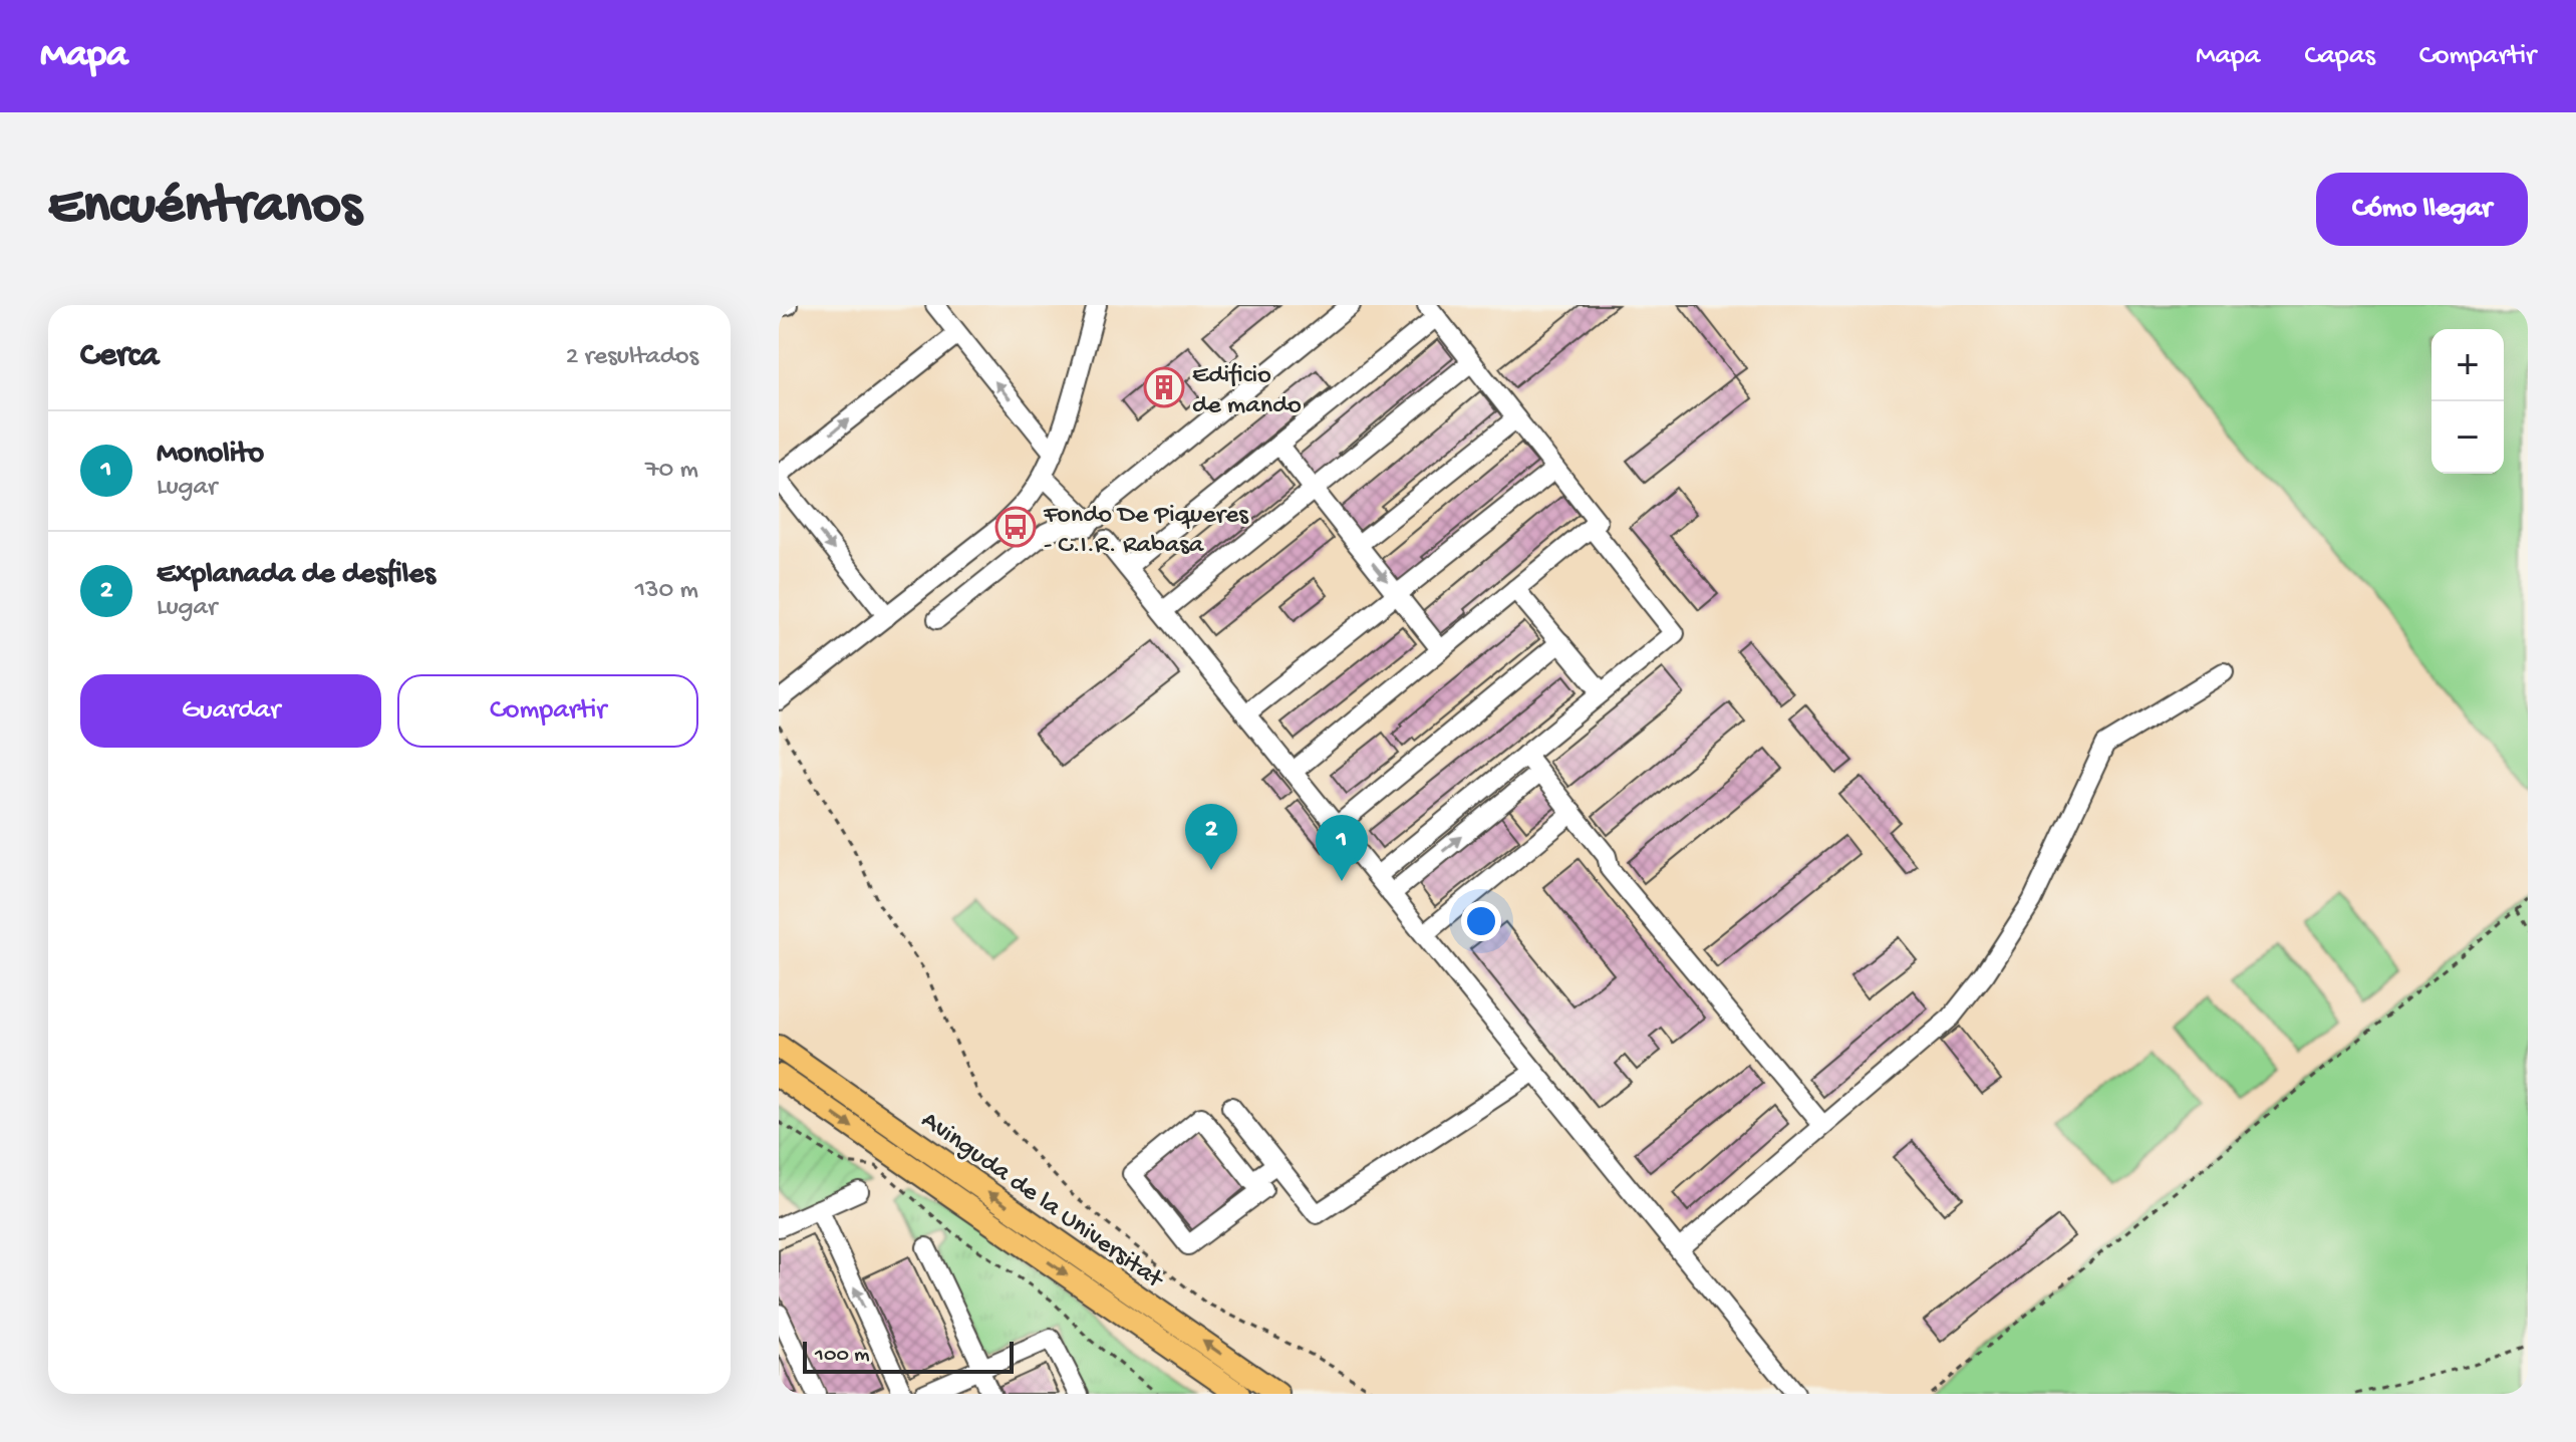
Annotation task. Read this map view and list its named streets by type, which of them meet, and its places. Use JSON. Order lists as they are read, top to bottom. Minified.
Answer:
{"streets":{"main road":["Avinguda de la Universitat"]},"places":{"building":["Edificio de mando"],"bus stop":["Fondo De Piqueres - C.I.R. Rabasa"]},"scale_bar":"100 m","page":{"header":"Mapa","nav":["Mapa","Capas","Compartir"],"buttons":["Cómo llegar",["Guardar","Compartir"]],"title":"Encuéntranos","heading":["Cerca","2 resultados"],"map_buttons":["+","−"],"list":[{"mark":"1","name":"Monolito","note":"Lugar","value":"70 m"},{"mark":"2","name":"Explanada de desfiles","note":"Lugar","value":"130 m"}],"pins":["2","1"],"scale":"100 m"}}
